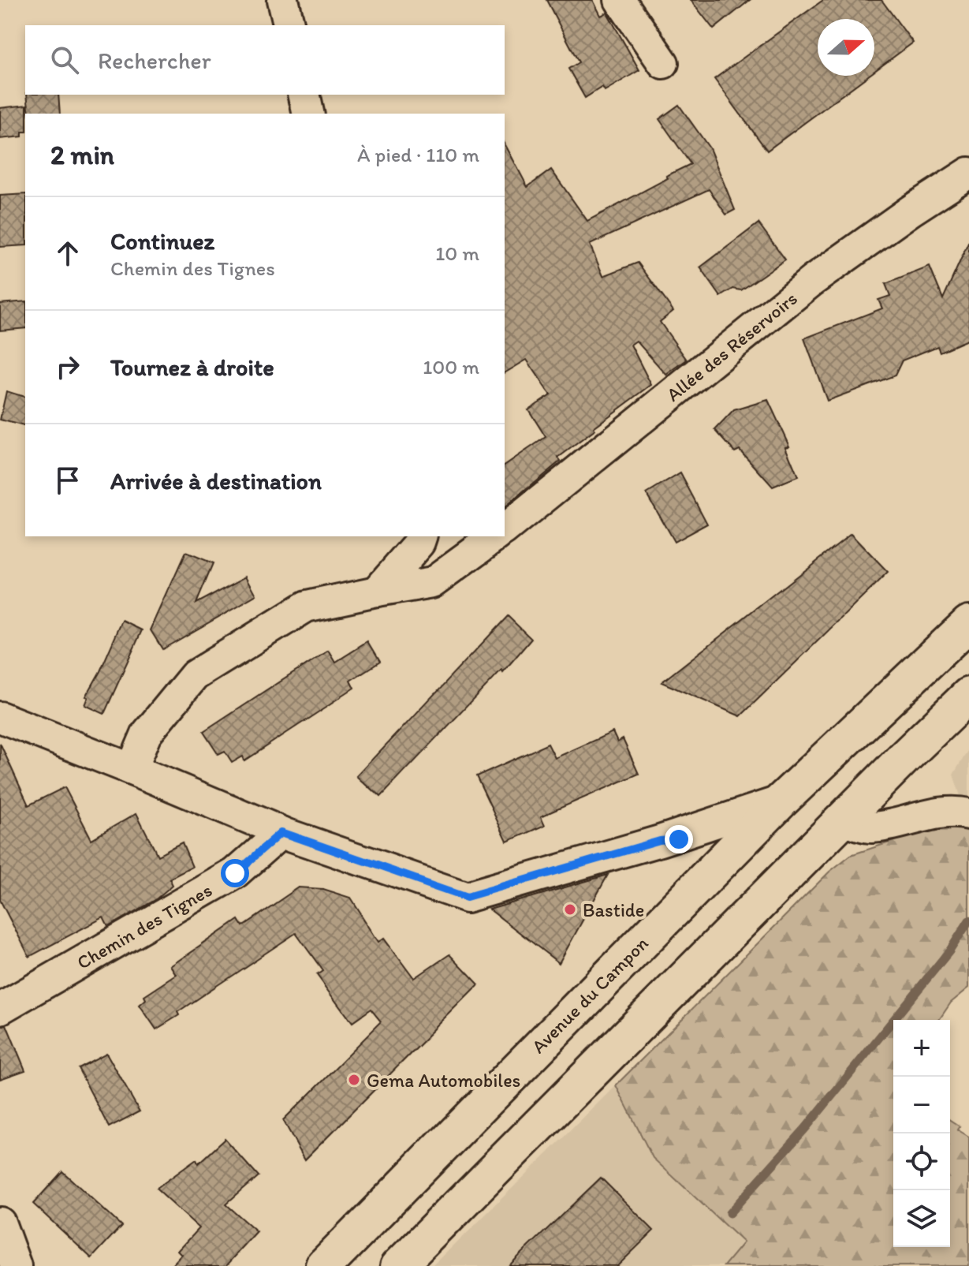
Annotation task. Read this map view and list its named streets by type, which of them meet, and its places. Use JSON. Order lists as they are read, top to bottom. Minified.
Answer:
{"streets":{"main road":["Avenue du Campon"],"street":["Allée des Réservoirs","Chemin des Tignes"]},"places":["Bastide","Gema Automobiles"],"north":"right","page":{"search":"Rechercher","heading":["2 min","À pied · 110 m"],"list":[["Continuez","Chemin des Tignes","10 m"],["Tournez à droite","100 m"],"Arrivée à destination"],"map_buttons":["+","−"]}}
